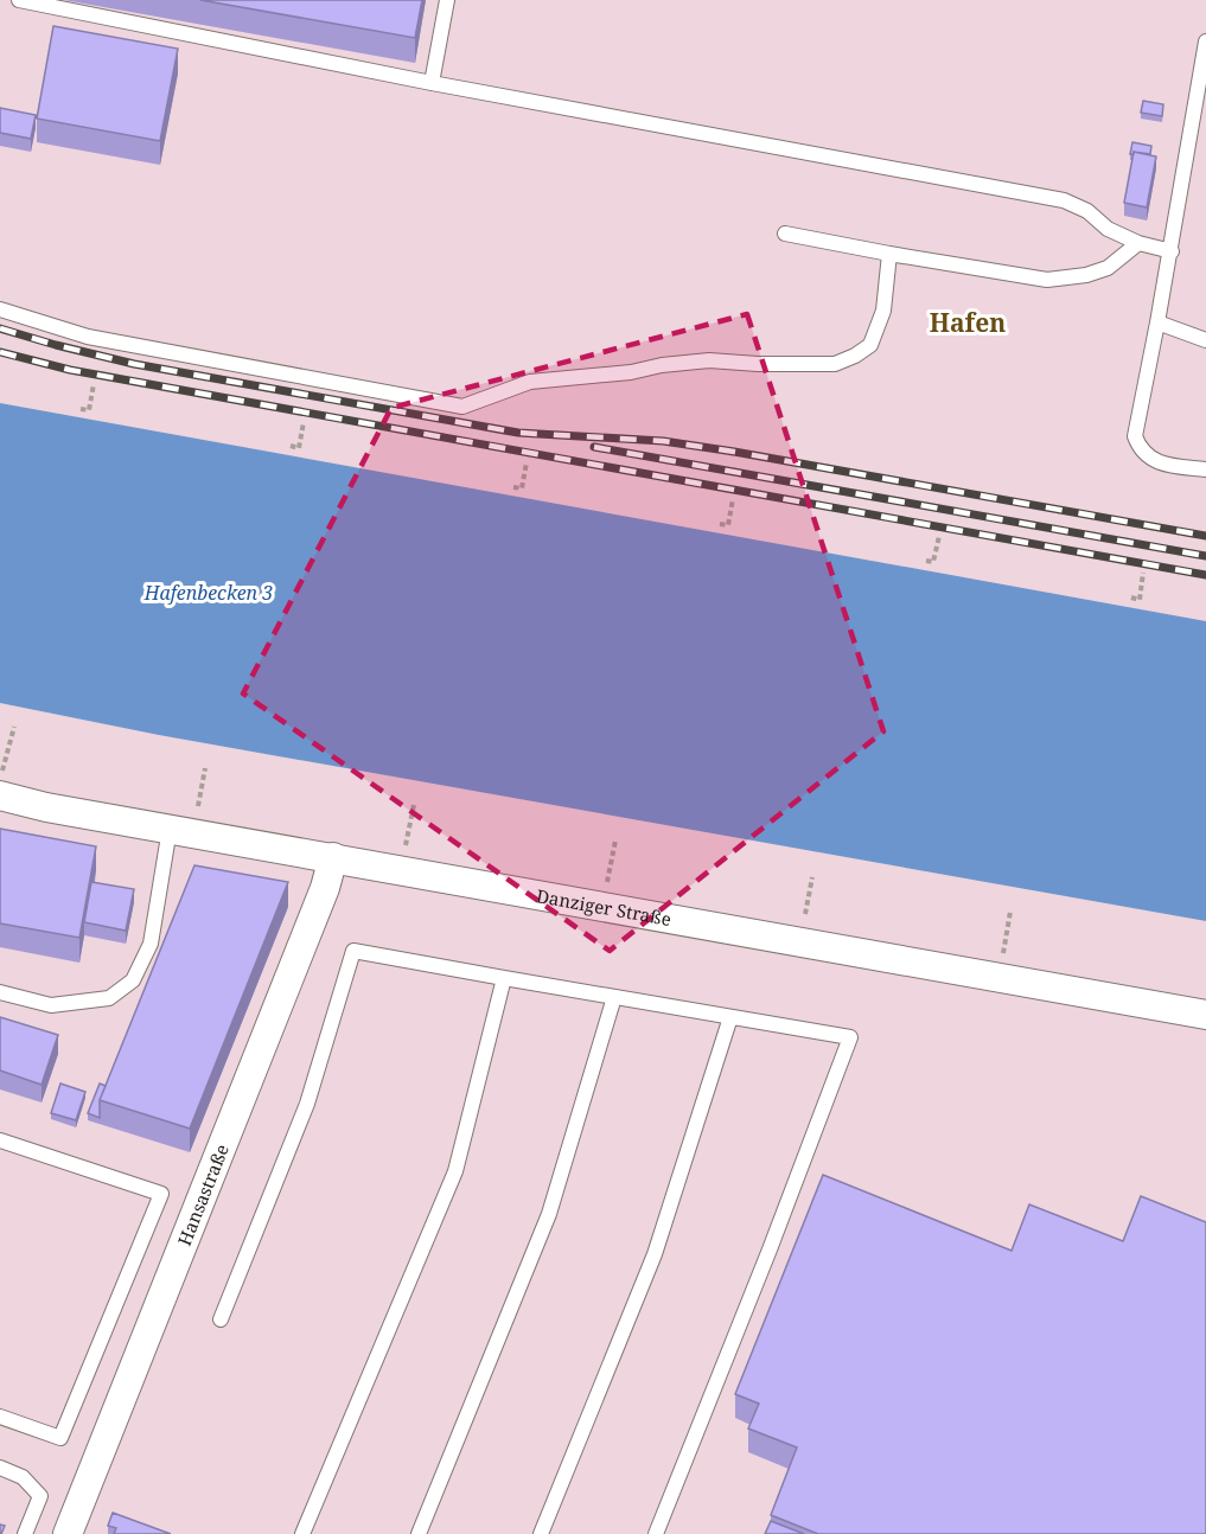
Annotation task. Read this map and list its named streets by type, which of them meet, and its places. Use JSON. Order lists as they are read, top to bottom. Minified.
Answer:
{"streets":{"street":["Danziger Straße","Hansastraße"]},"crossings":[["Danziger Straße","Hansastraße"]],"districts":["Hafen"],"water":["Hafenbecken 3"]}
